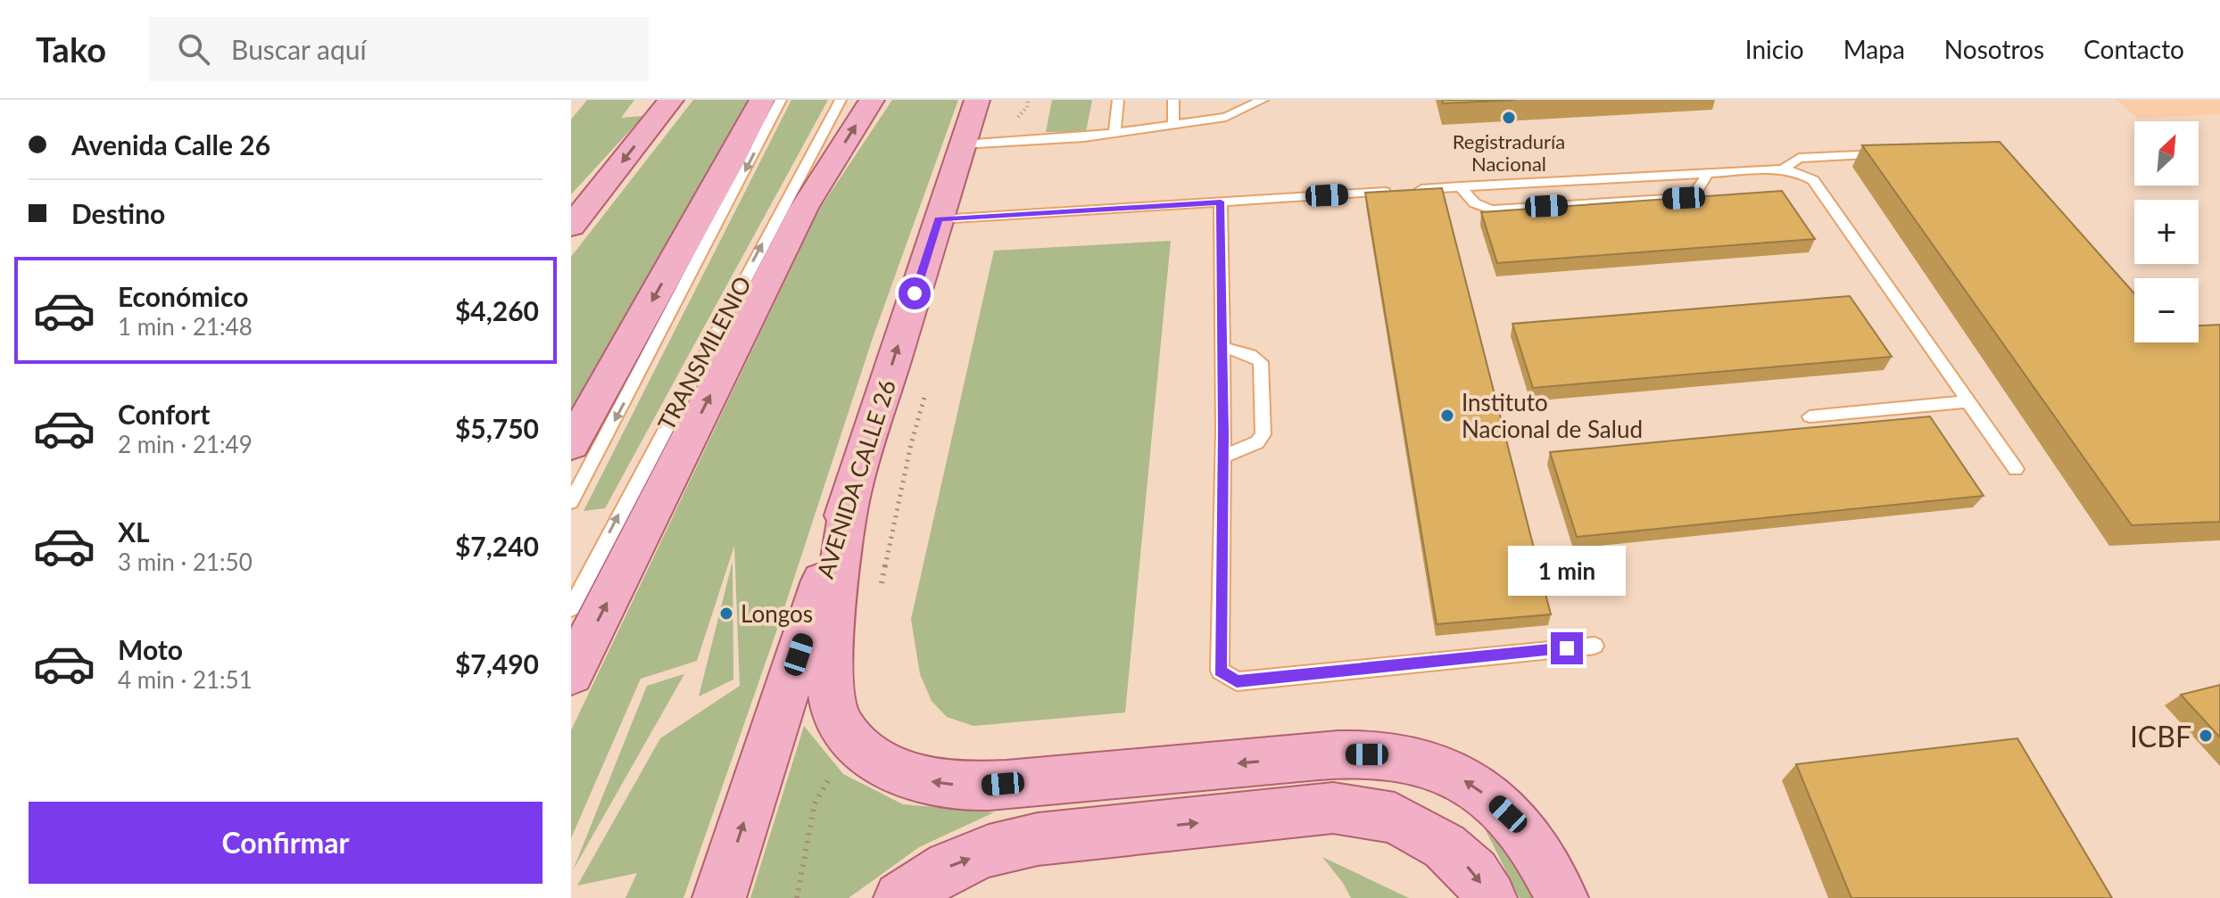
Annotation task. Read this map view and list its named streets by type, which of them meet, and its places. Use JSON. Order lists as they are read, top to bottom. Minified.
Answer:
{"streets":{"main road":["AVENIDA CALLE 26"],"lane":["TRANSMILENIO"]},"places":["Registraduría Nacional","Instituto Nacional de Salud","Longos","ICBF"],"north":"top right","page":{"header":"Tako","search":"Buscar aquí","nav":["Inicio","Mapa","Nosotros","Contacto"],"banner":["Avenida Calle 26","Destino"],"map_buttons":["+","−"],"list":[{"name":"Económico","note":"1 min · 21:48","value":"$4,260"},{"name":"Confort","note":"2 min · 21:49","value":"$5,750"},{"name":"XL","note":"3 min · 21:50","value":"$7,240"},{"name":"Moto","note":"4 min · 21:51","value":"$7,490"}],"bubble":"1 min","buttons":"Confirmar"}}
